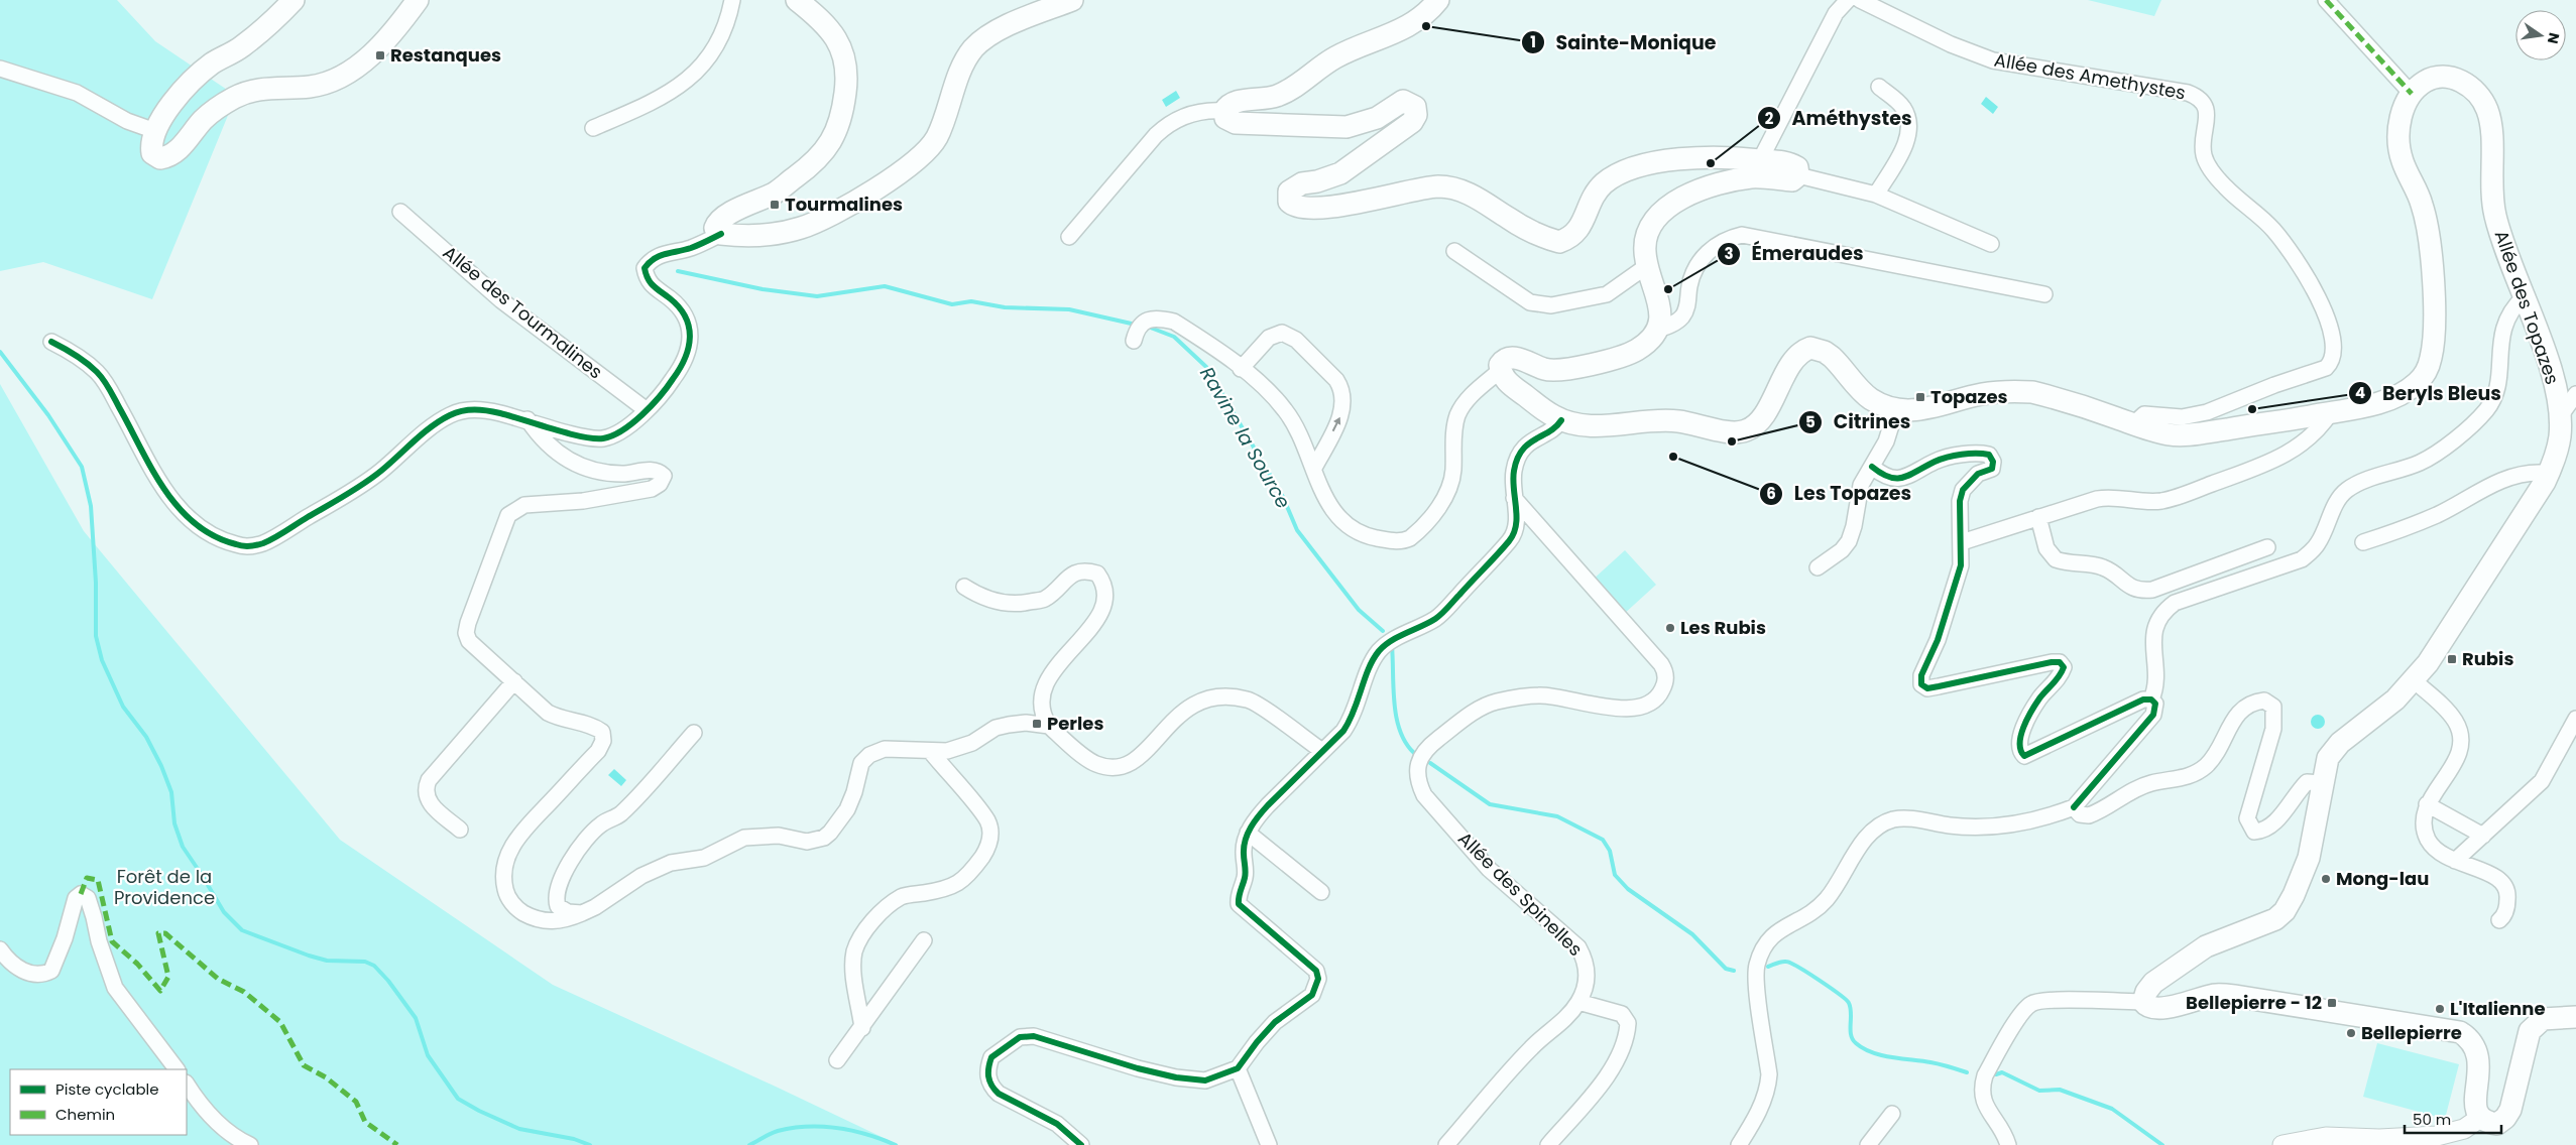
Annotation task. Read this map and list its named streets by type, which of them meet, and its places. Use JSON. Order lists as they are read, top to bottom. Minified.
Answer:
{"streets":{"main road":["Allée des Topazes"],"street":["Allée des Amethystes","Allée des Tourmalines","Allée des Spinelles"]},"crossings":[["Allée des Amethystes","Allée des Topazes"]],"water":["Ravine la Source"],"parks":["Forêt de la Providence"],"places":{"other":["Sainte-Monique","Améthystes","Émeraudes","Beryls Bleus","Citrines","Les Topazes","Les Rubis","Mong-lau","L'Italienne","Bellepierre"],"transit":["Restanques","Tourmalines","Topazes","Rubis","Perles","Bellepierre - 12"]},"legend":["Piste cyclable","Chemin"],"scale_bar":"50 m","north":"right"}
